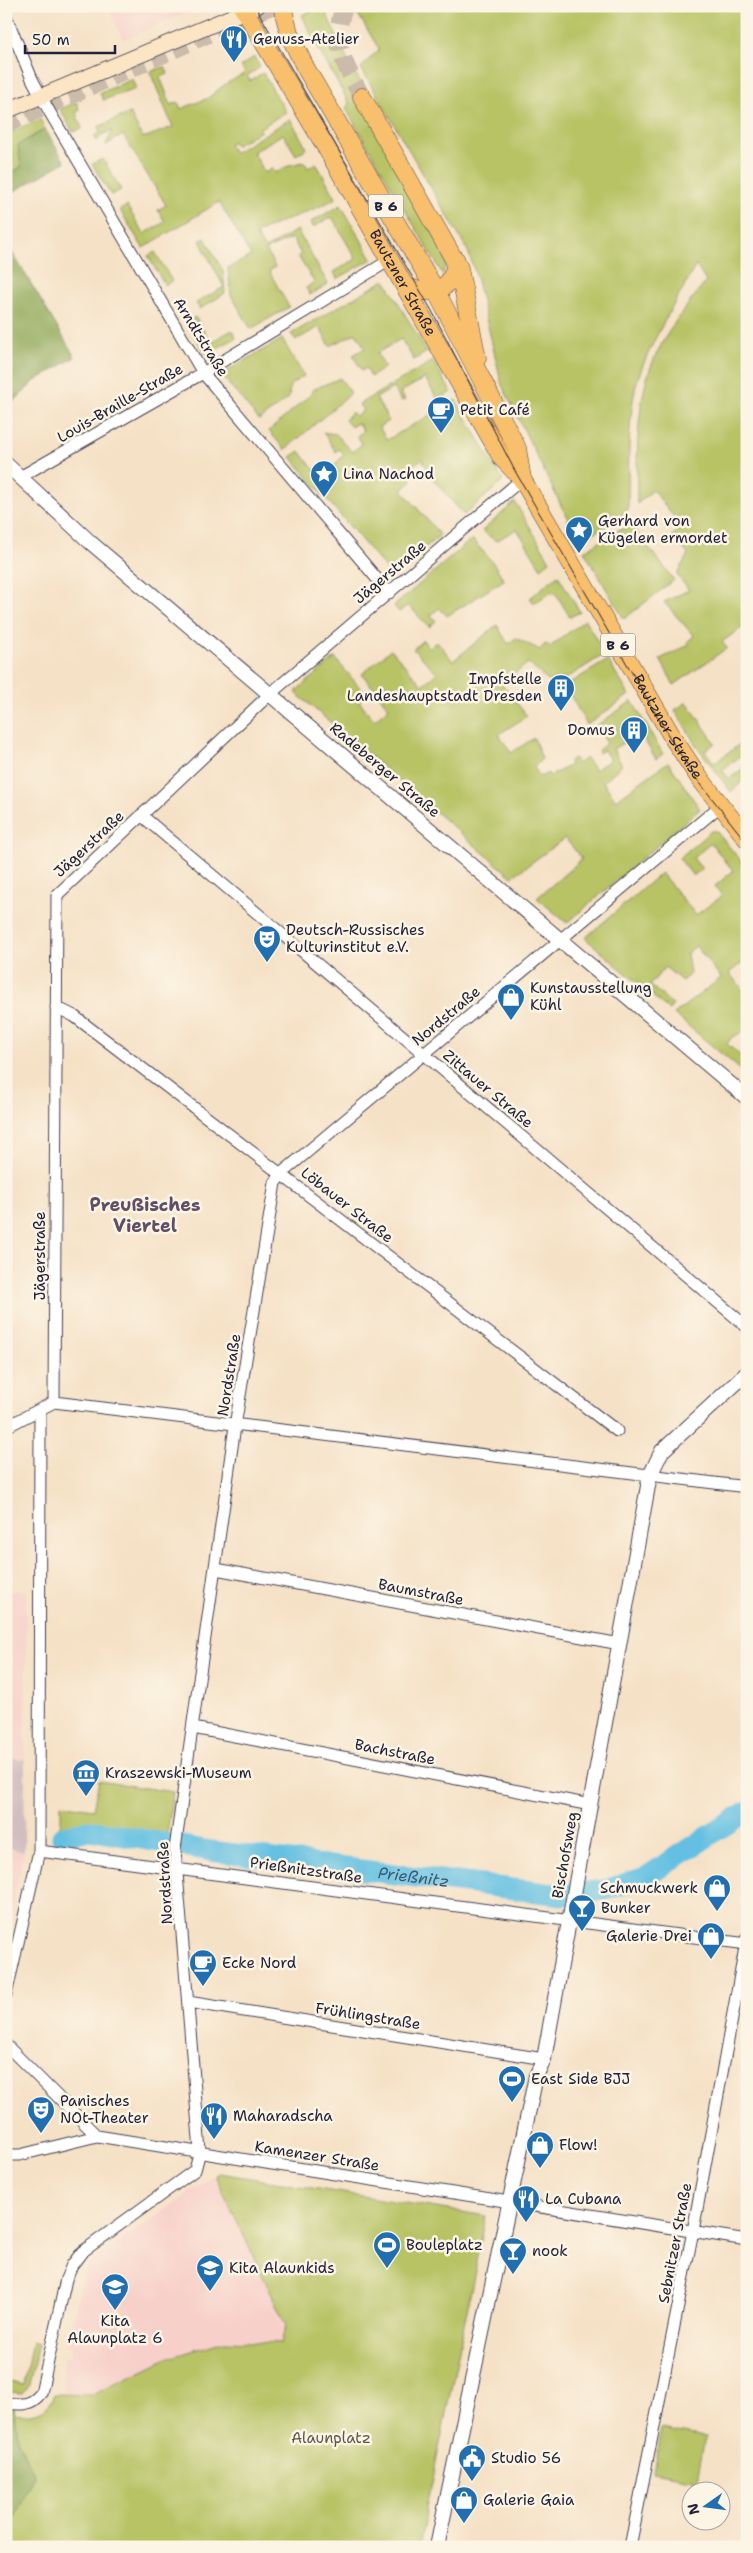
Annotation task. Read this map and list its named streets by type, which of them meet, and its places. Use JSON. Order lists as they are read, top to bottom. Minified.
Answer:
{"streets":{"main road":["B 6","Bautzner Straße"],"street":["Arndtstraße","Louis-Braille-Straße","Jägerstraße","Radeberger Straße","Nordstraße","Zittauer Straße","Löbauer Straße","Baumstraße","Bachstraße","Bischofsweg","Prießnitzstraße","Frühlingstraße","Kamenzer Straße","Sebnitzer Straße"]},"crossings":[["Bautzner Straße","Louis-Braille-Straße"],["Bautzner Straße","Jägerstraße"],["Bautzner Straße","Nordstraße"],["Arndtstraße","Louis-Braille-Straße"],["Arndtstraße","Jägerstraße"],["Louis-Braille-Straße","Radeberger Straße"],["Jägerstraße","Radeberger Straße"],["Jägerstraße","Zittauer Straße"],["Jägerstraße","Löbauer Straße"],["Radeberger Straße","Nordstraße"],["Nordstraße","Zittauer Straße"],["Nordstraße","Löbauer Straße"],["Nordstraße","Baumstraße"],["Nordstraße","Bachstraße"],["Nordstraße","Prießnitzstraße"],["Nordstraße","Frühlingstraße"],["Nordstraße","Kamenzer Straße"],["Baumstraße","Bischofsweg"],["Bachstraße","Bischofsweg"],["Bischofsweg","Prießnitzstraße"],["Bischofsweg","Frühlingstraße"],["Bischofsweg","Kamenzer Straße"],["Prießnitzstraße","Sebnitzer Straße"],["Kamenzer Straße","Sebnitzer Straße"]],"districts":["Preußisches Viertel"],"water":["Prießnitz"],"parks":["Alaunplatz"],"places":{"restaurant":["Genuss-Atelier","Maharadscha","La Cubana"],"cafe":["Petit Café","Ecke Nord"],"place":["Lina Nachod","Gerhard von Kügelen ermordet"],"building":["Impfstelle Landeshauptstadt Dresden","Domus"],"theatre":["Deutsch-Russisches Kulturinstitut e.V.","Panisches NOt-Theater"],"shop":["Kunstausstellung Kühl","Schmuckwerk","Galerie Drei","Flow!","Galerie Gaia"],"museum":["Kraszewski-Museum"],"bar":["Bunker","nook"],"sports":["East Side BJJ","Bouleplatz"],"school or university":["Kita Alaunkids","Kita Alaunplatz 6"],"public building":["Studio 56"]},"scale_bar":"50 m","north":"left"}
